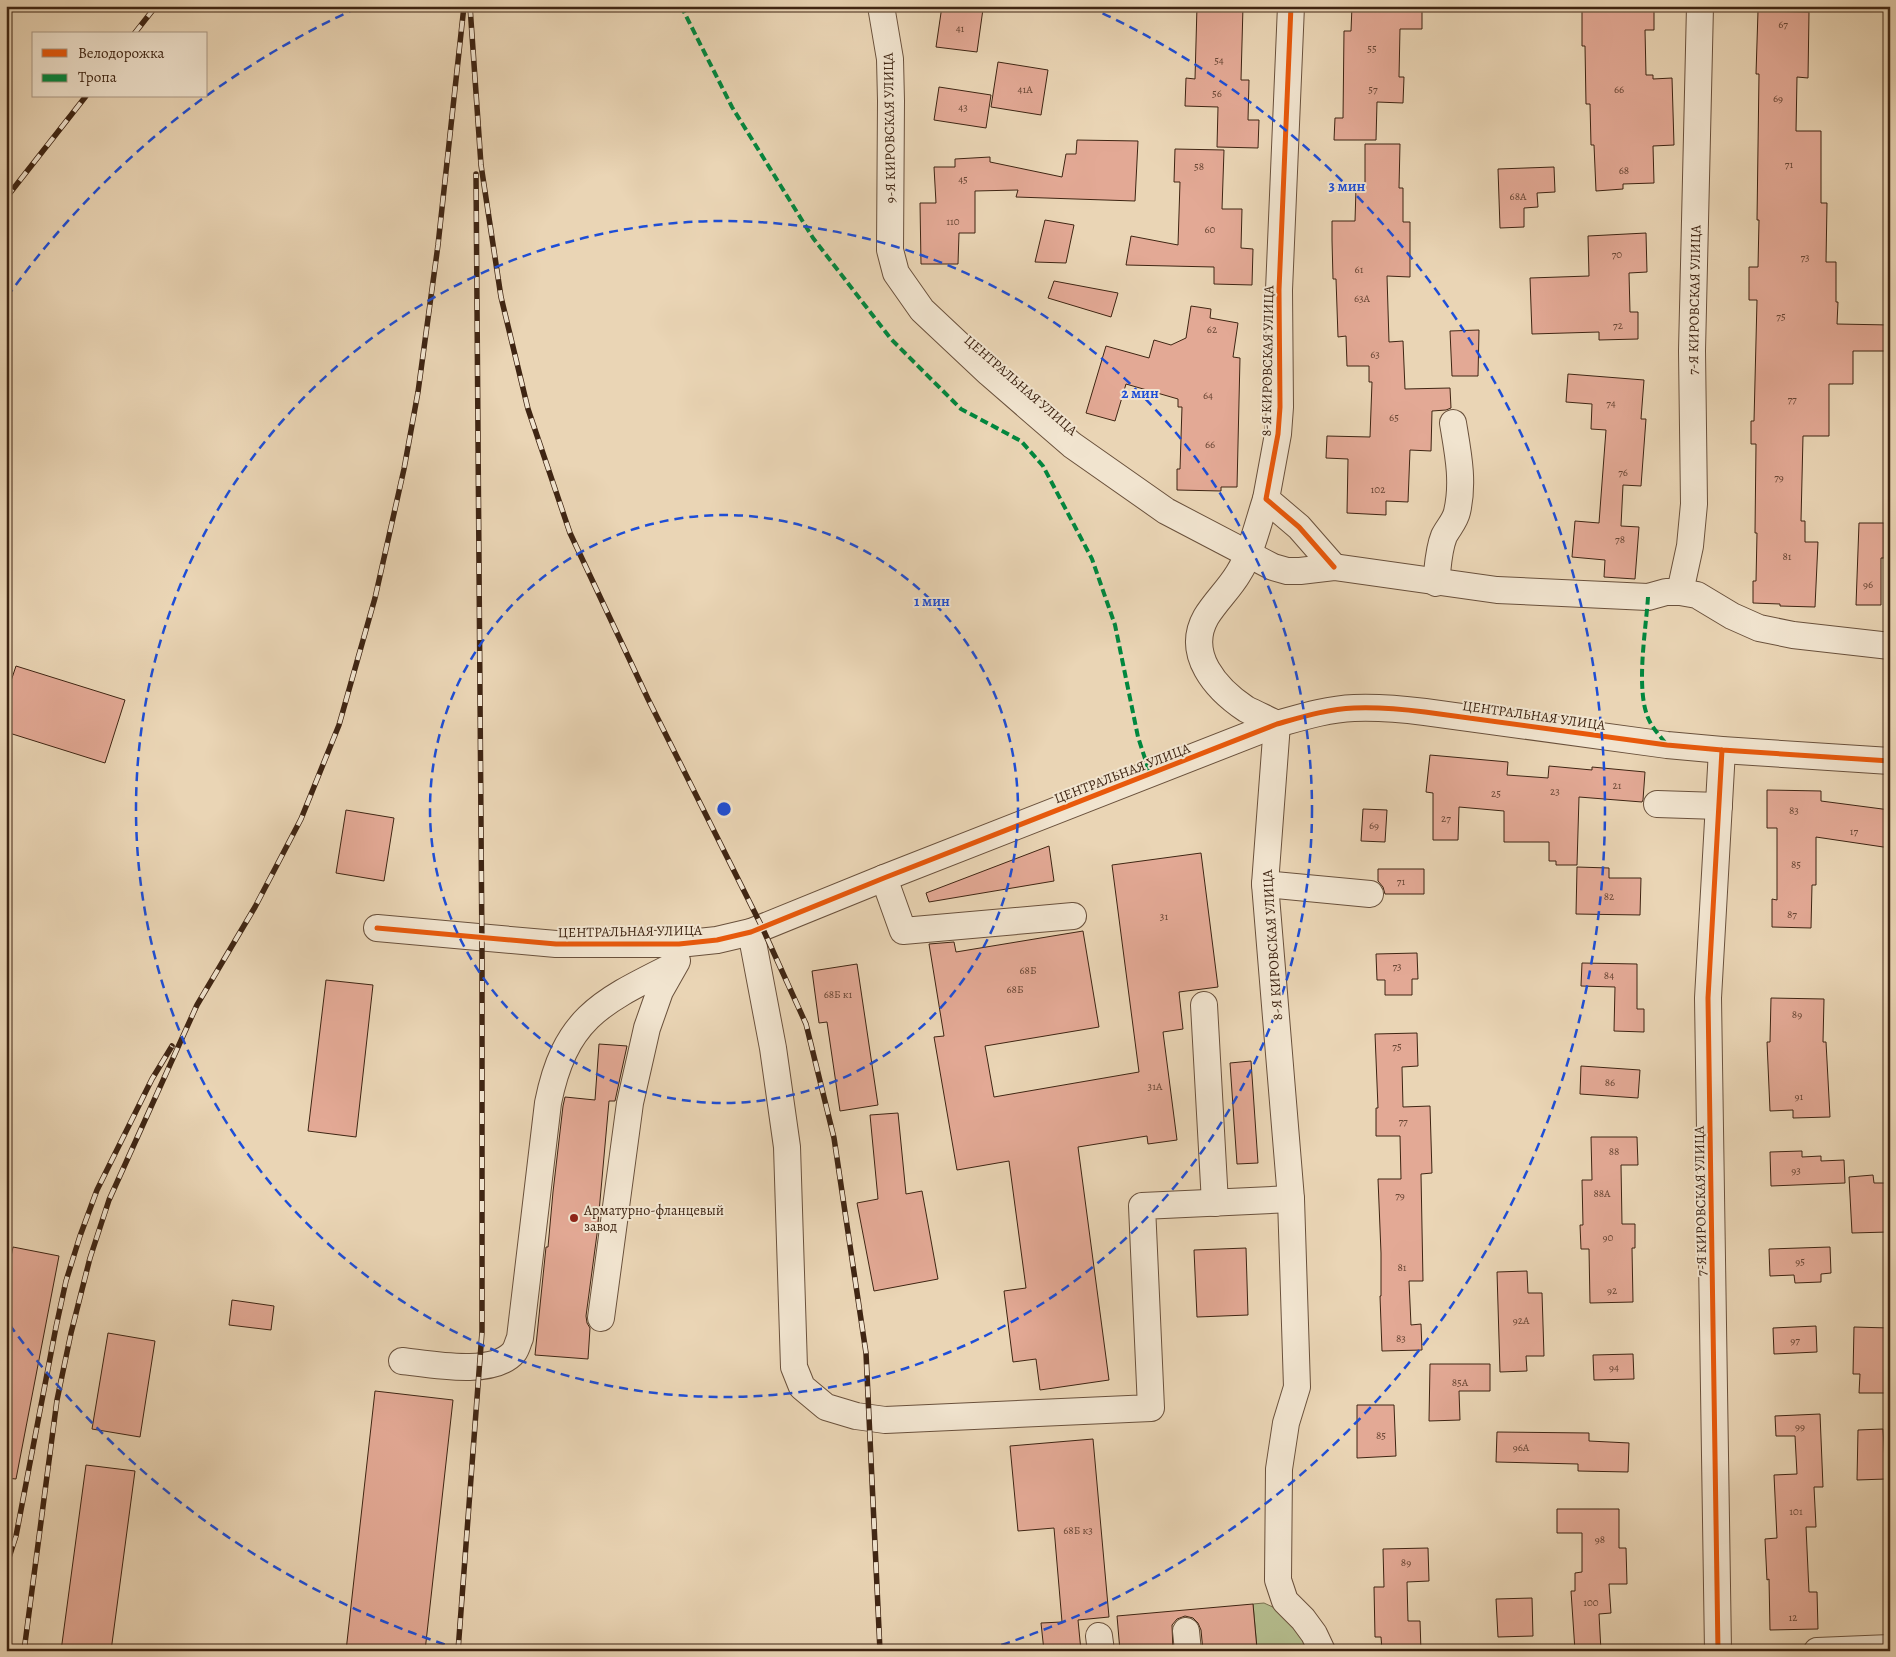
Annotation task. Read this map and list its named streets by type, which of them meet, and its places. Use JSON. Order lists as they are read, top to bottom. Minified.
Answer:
{"streets":{"street":["9-Я КИРОВСКАЯ УЛИЦА","7-Я КИРОВСКАЯ УЛИЦА","8-Я КИРОВСКАЯ УЛИЦА","ЦЕНТРАЛЬНАЯ УЛИЦА"]},"crossings":[["9-Я КИРОВСКАЯ УЛИЦА","ЦЕНТРАЛЬНАЯ УЛИЦА"],["7-Я КИРОВСКАЯ УЛИЦА","ЦЕНТРАЛЬНАЯ УЛИЦА"],["8-Я КИРОВСКАЯ УЛИЦА","ЦЕНТРАЛЬНАЯ УЛИЦА"]],"places":["Арматурно-фланцевый завод"],"house_numbers":["67","41","55","54","41А","57","66","56","69","43","71","58","68","45","68А","110","60","70","73","61","63А","75","72","62","63","64","77","74","65","66","76","79","102","78","81","96","21","23","25","83","27","69","17","85","71","82","87","31","73","68Б","84","68Б","68Б к1","89","75","86","31А","91","77","88","93","88А","79","90","95","81","92","92А","83","97","94","85А","99","85","96А","101","68Б к3","98","89","100","12"],"legend":["Велодорожка","Тропа"],"rings":["3 мин","2 мин","1 мин"]}
